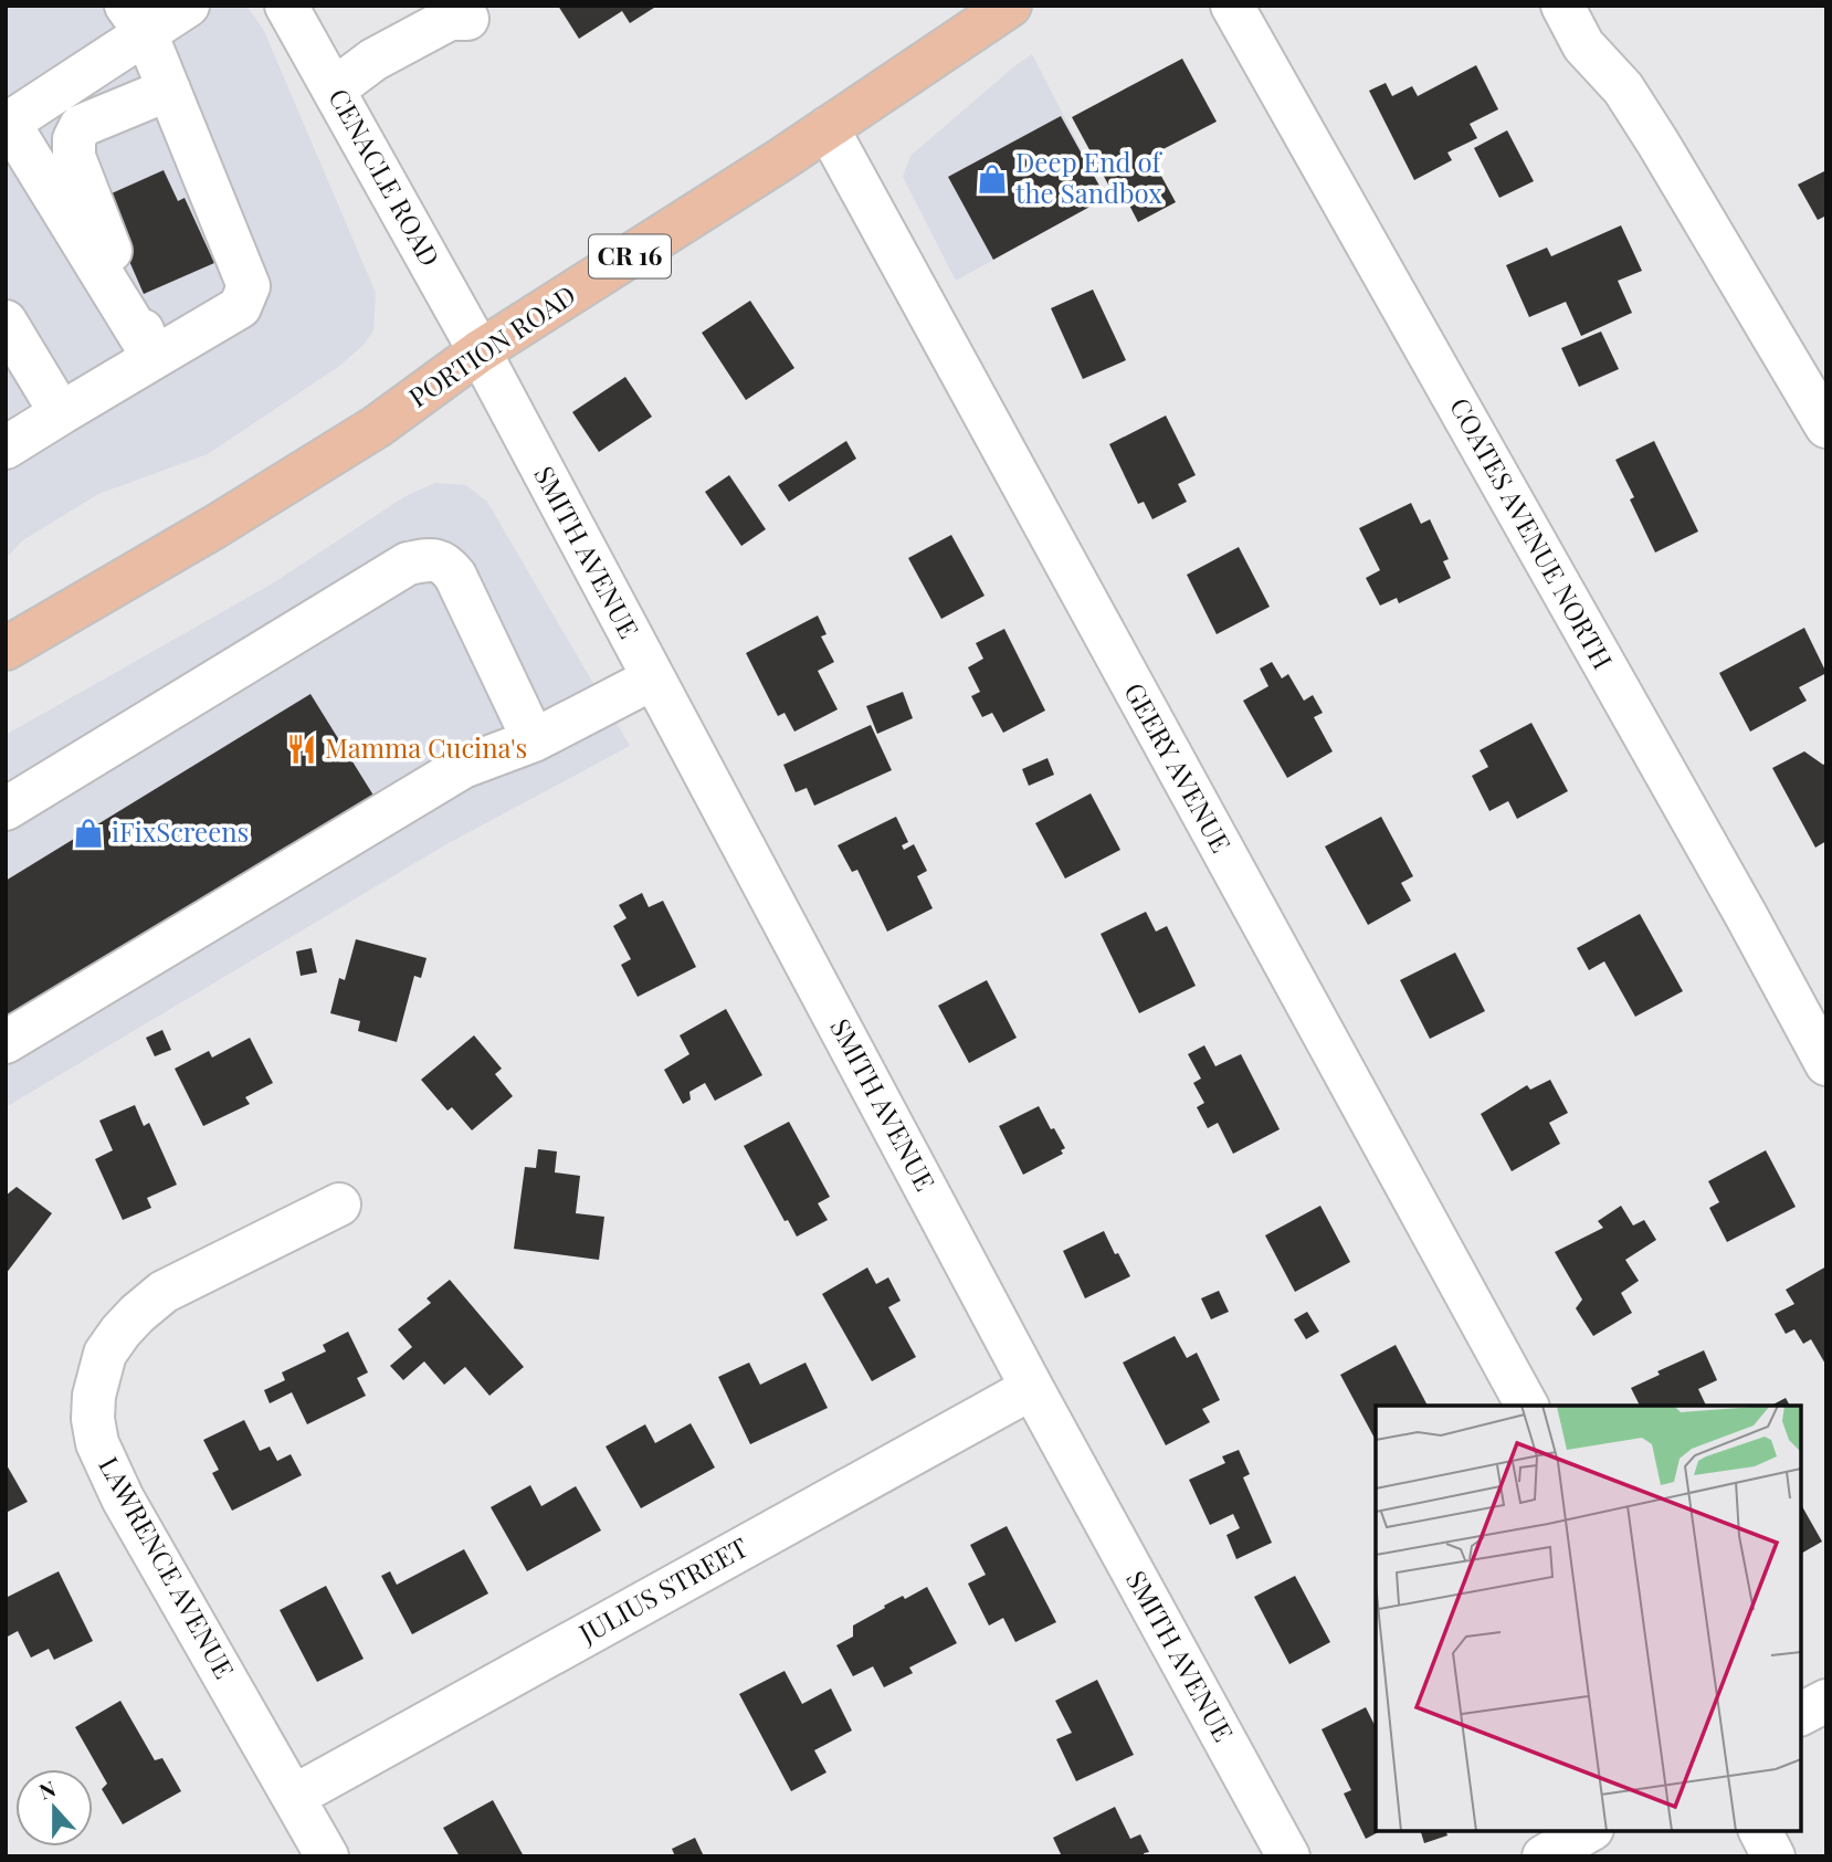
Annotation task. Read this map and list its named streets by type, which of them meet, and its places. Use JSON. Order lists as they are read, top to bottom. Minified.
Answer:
{"streets":{"main road":["CR 16","PORTION ROAD"],"street":["CENACLE ROAD","COATES AVENUE NORTH","SMITH AVENUE","GEERY AVENUE","LAWRENCE AVENUE","JULIUS STREET"]},"crossings":[["CENACLE ROAD","PORTION ROAD"],["CENACLE ROAD","SMITH AVENUE"],["PORTION ROAD","SMITH AVENUE"],["PORTION ROAD","GEERY AVENUE"],["SMITH AVENUE","JULIUS STREET"],["LAWRENCE AVENUE","JULIUS STREET"]],"places":{"shop":["Deep End of the Sandbox","iFixScreens"],"restaurant":["Mamma Cucina's"]},"north":"top"}
